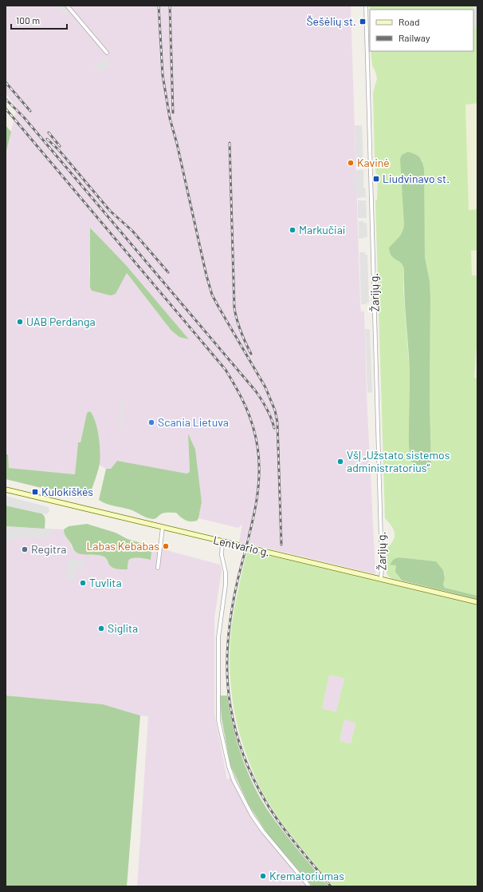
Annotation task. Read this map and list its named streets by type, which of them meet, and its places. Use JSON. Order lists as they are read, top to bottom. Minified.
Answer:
{"streets":{"main road":["Lentvario g."],"street":["Žarijų g."]},"crossings":[["Žarijų g.","Lentvario g."]],"places":{"transit":["Šešėlių st.","Liudvinavo st.","Kulokiškės"],"other":["Kavinė","Markučiai","UAB Perdanga","Scania Lietuva","VšĮ „Užstato sistemos administratorius“","Labas Kebabas","Regitra","Tuvlita","Siglita","Krematoriumas"]},"legend":["Road","Railway"],"scale_bar":"100 m"}
